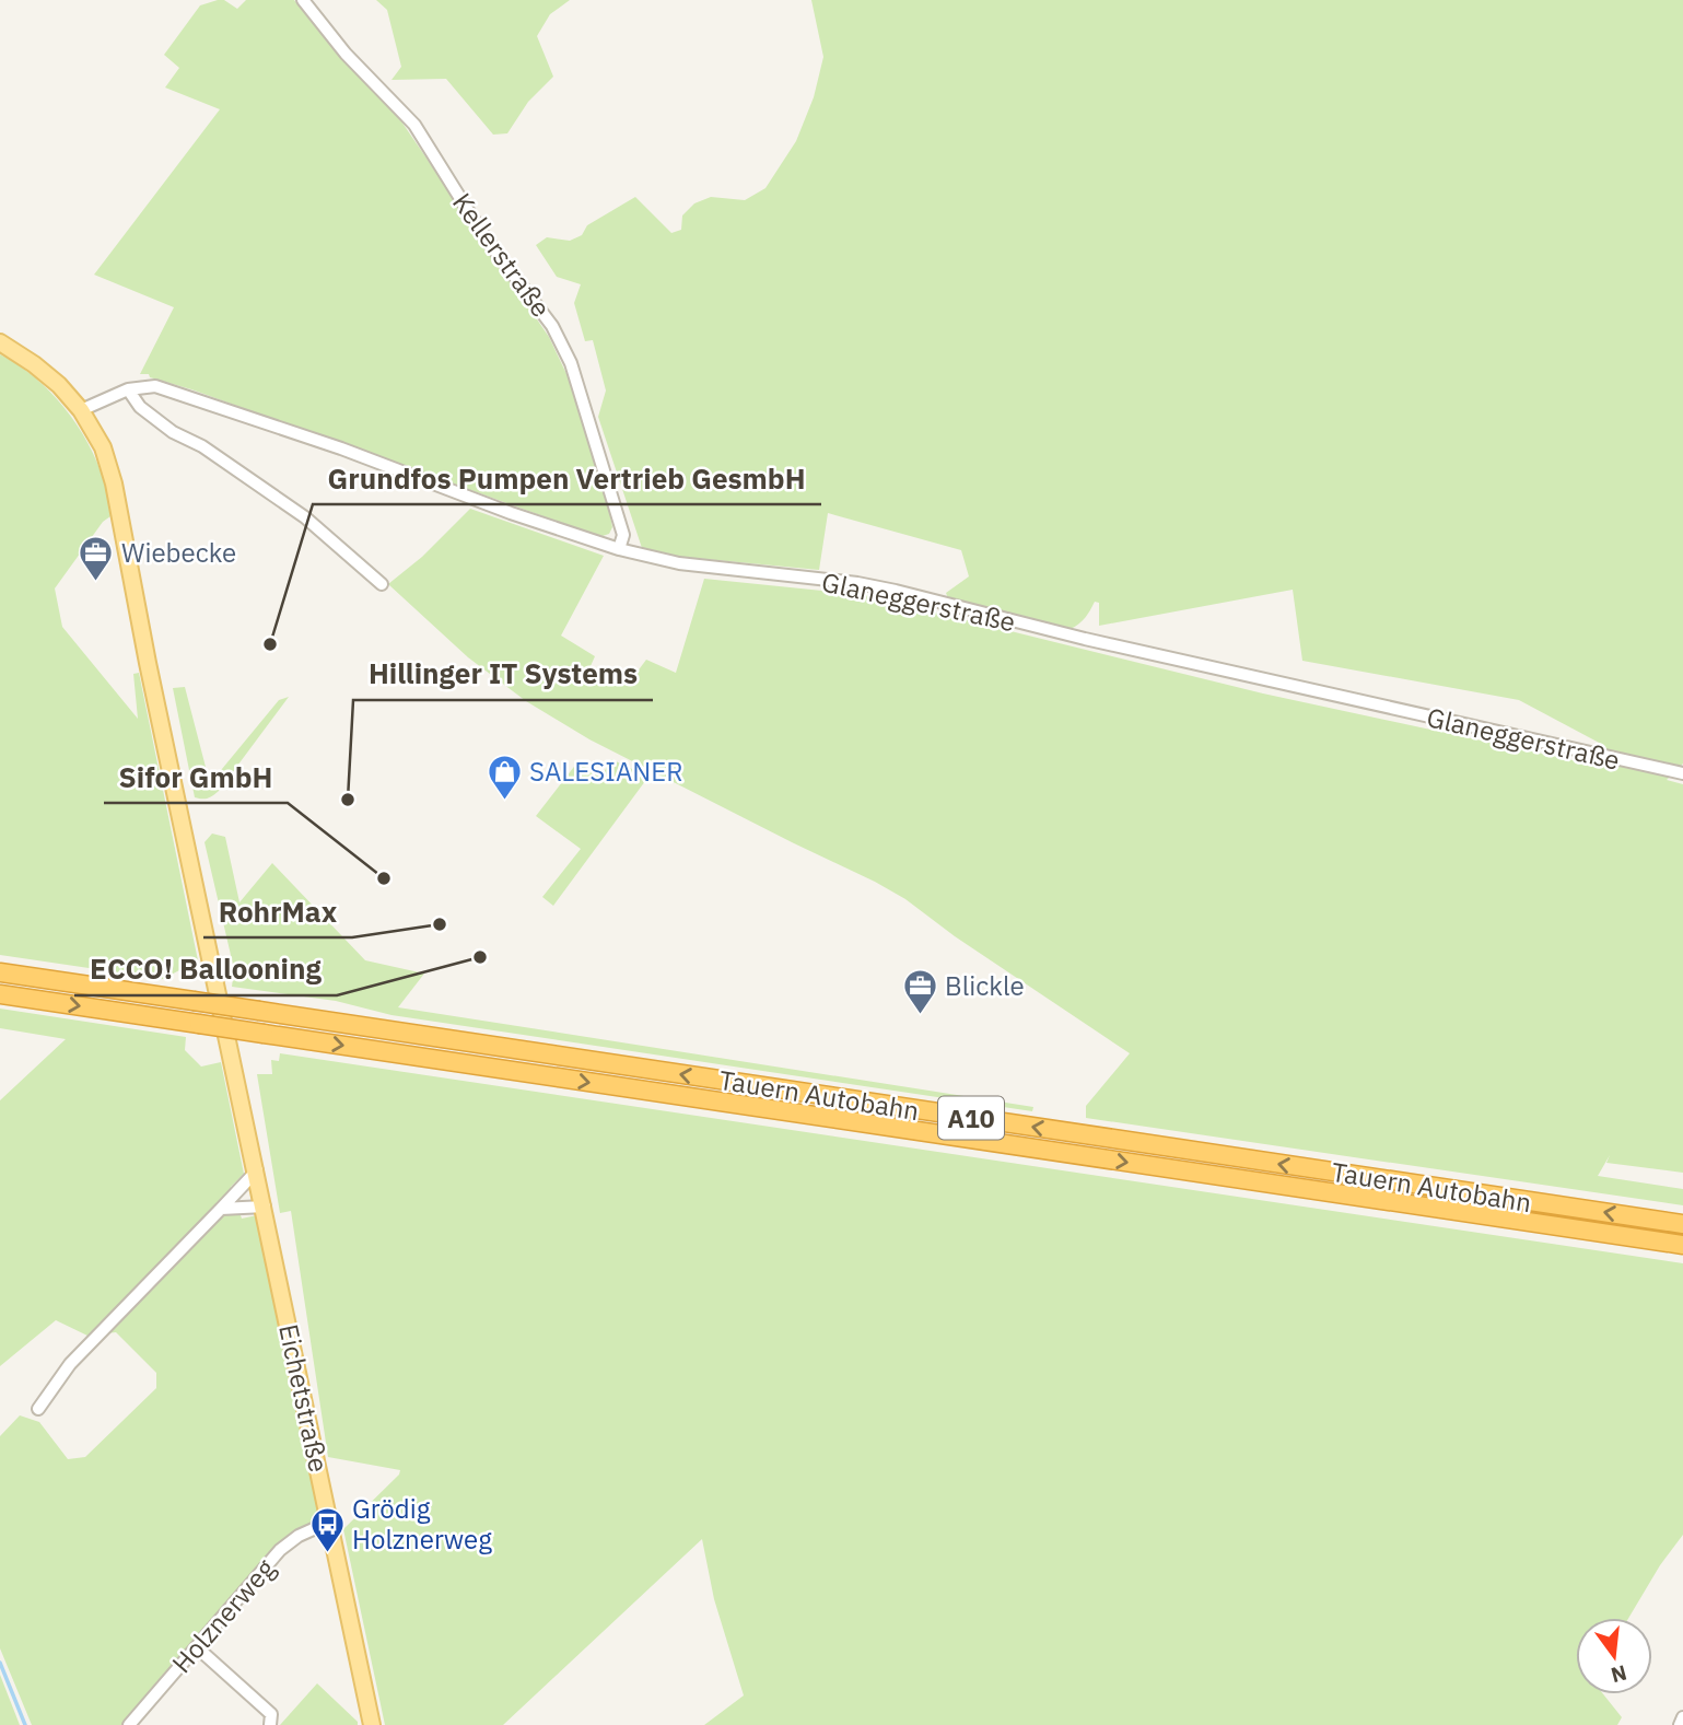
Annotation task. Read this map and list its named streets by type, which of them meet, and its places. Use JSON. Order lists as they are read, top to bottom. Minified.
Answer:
{"streets":{"highway":["Tauern Autobahn","A10"],"main road":["Eichetstraße"],"street":["Kellerstraße","Glaneggerstraße","Holznerweg"]},"crossings":[["Kellerstraße","Glaneggerstraße"],["Glaneggerstraße","Eichetstraße"],["Eichetstraße","Holznerweg"]],"places":{"office":["Wiebecke","Blickle"],"other":["Grundfos Pumpen Vertrieb GesmbH","Hillinger IT Systems","Sifor GmbH","RohrMax","ECCO! Ballooning"],"shop":["SALESIANER"],"bus stop":["Grödig Holznerweg"]},"north":"bottom"}
